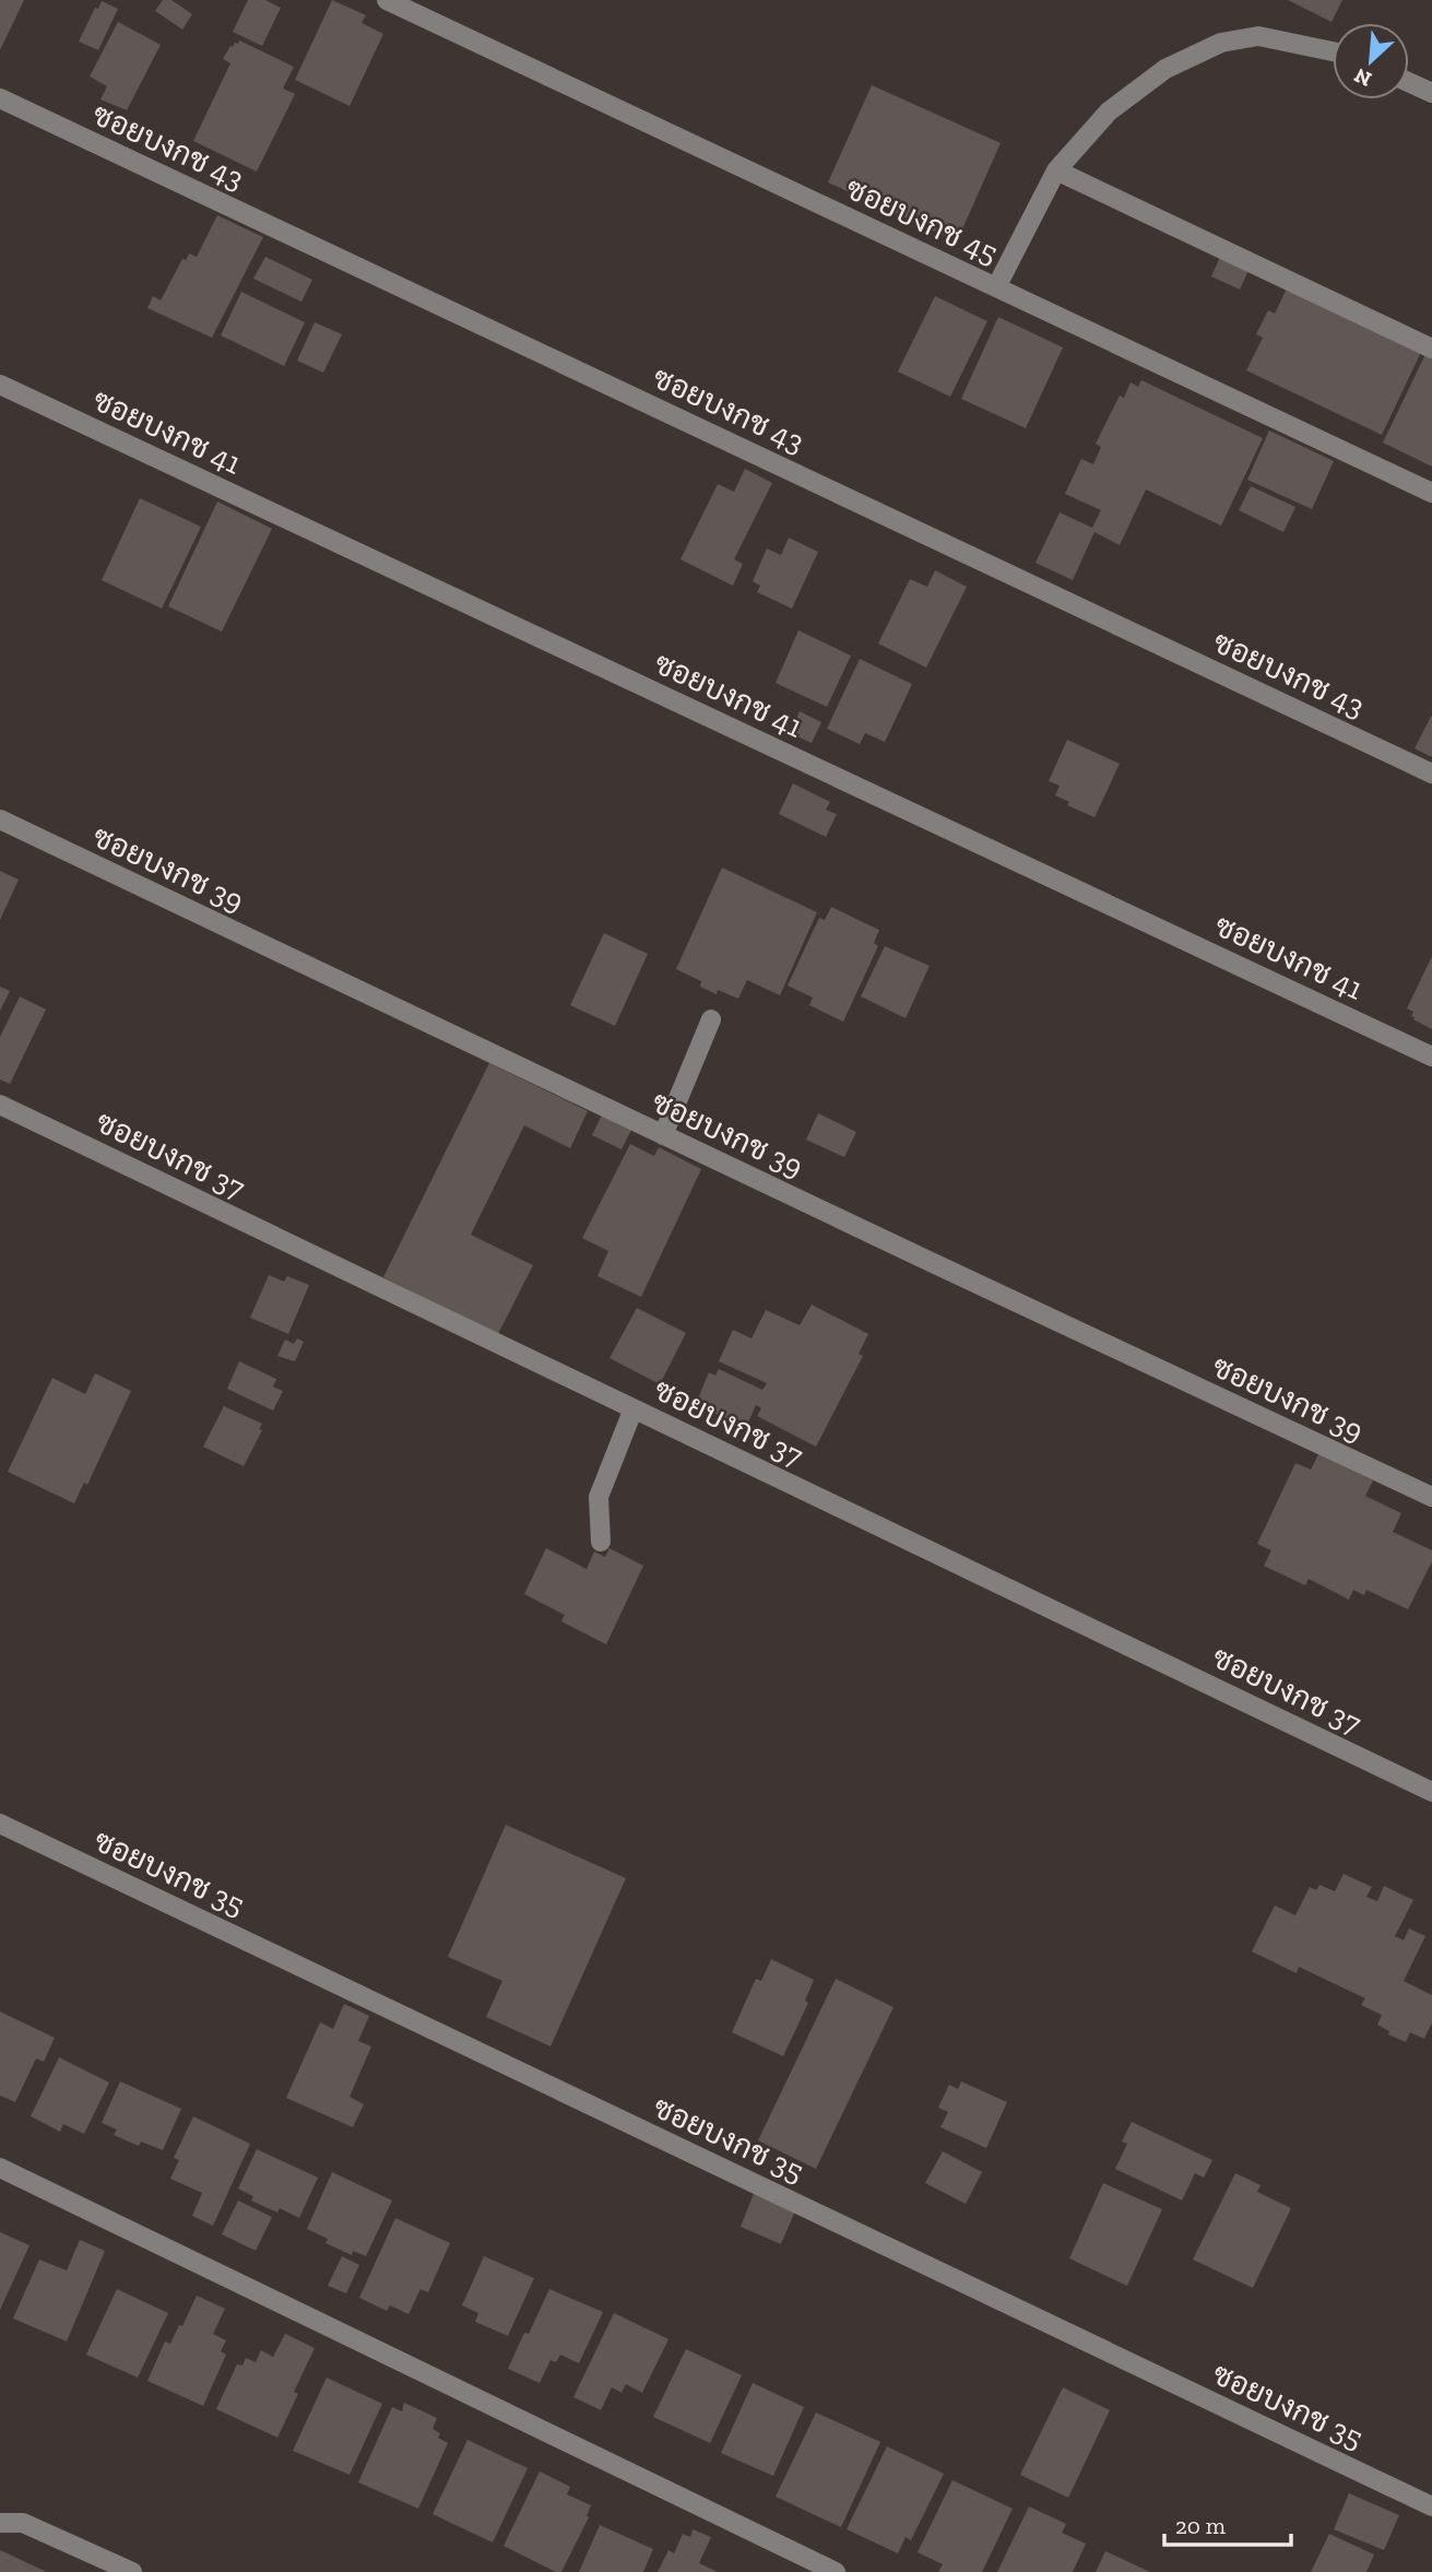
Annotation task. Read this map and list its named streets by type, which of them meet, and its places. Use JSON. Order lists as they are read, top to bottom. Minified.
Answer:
{"streets":{"street":["ซอยบงกช 43","ซอยบงกช 45","ซอยบงกช 41","ซอยบงกช 39","ซอยบงกช 37","ซอยบงกช 35"]},"scale_bar":"20 m","north":"bottom left"}
